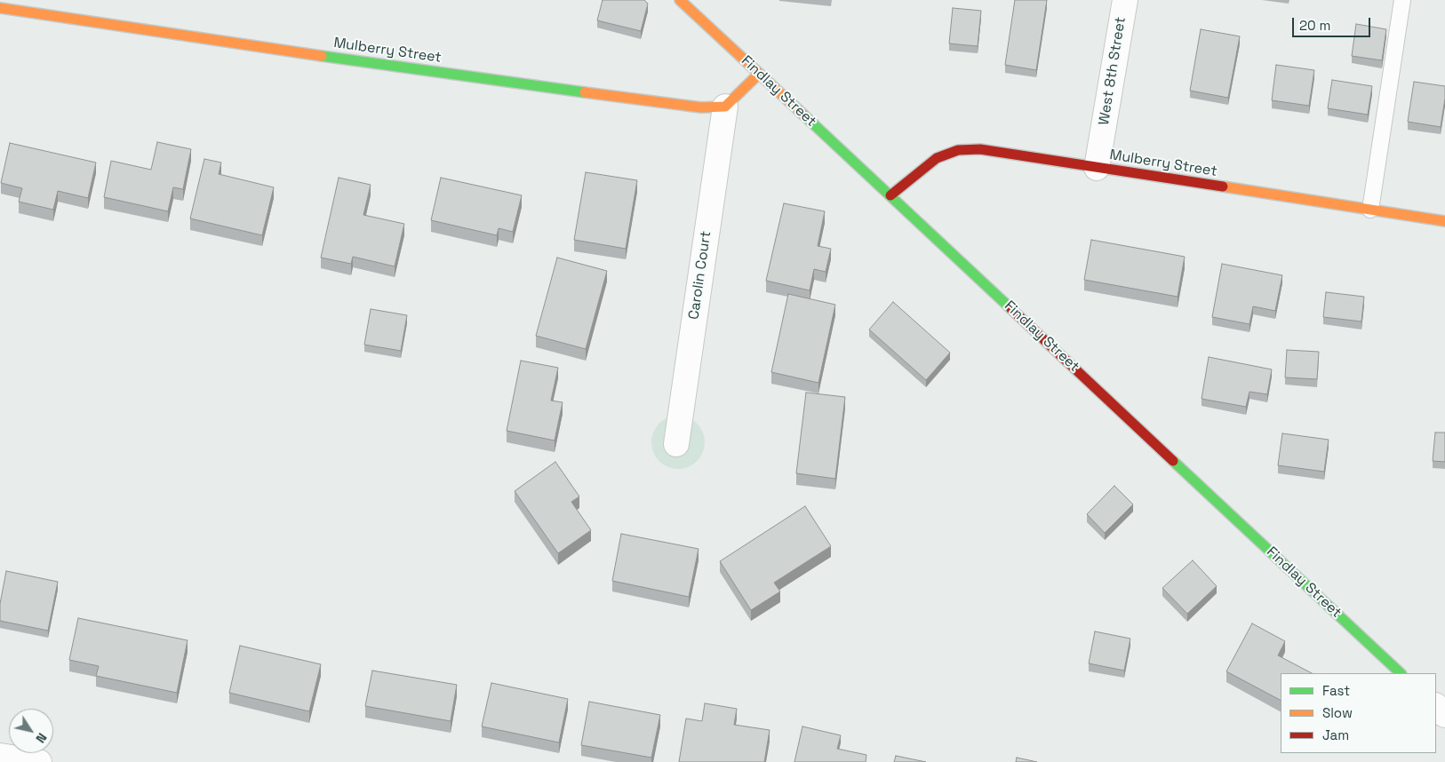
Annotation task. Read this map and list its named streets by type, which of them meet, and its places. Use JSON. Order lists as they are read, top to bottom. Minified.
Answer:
{"streets":{"street":["Mulberry Street","West 8th Street","Findlay Street","Carolin Court"]},"crossings":[["Mulberry Street","West 8th Street"],["Mulberry Street","Findlay Street"],["Mulberry Street","Carolin Court"]],"legend":["Fast","Slow","Jam"],"scale_bar":"20 m","north":"bottom right"}
